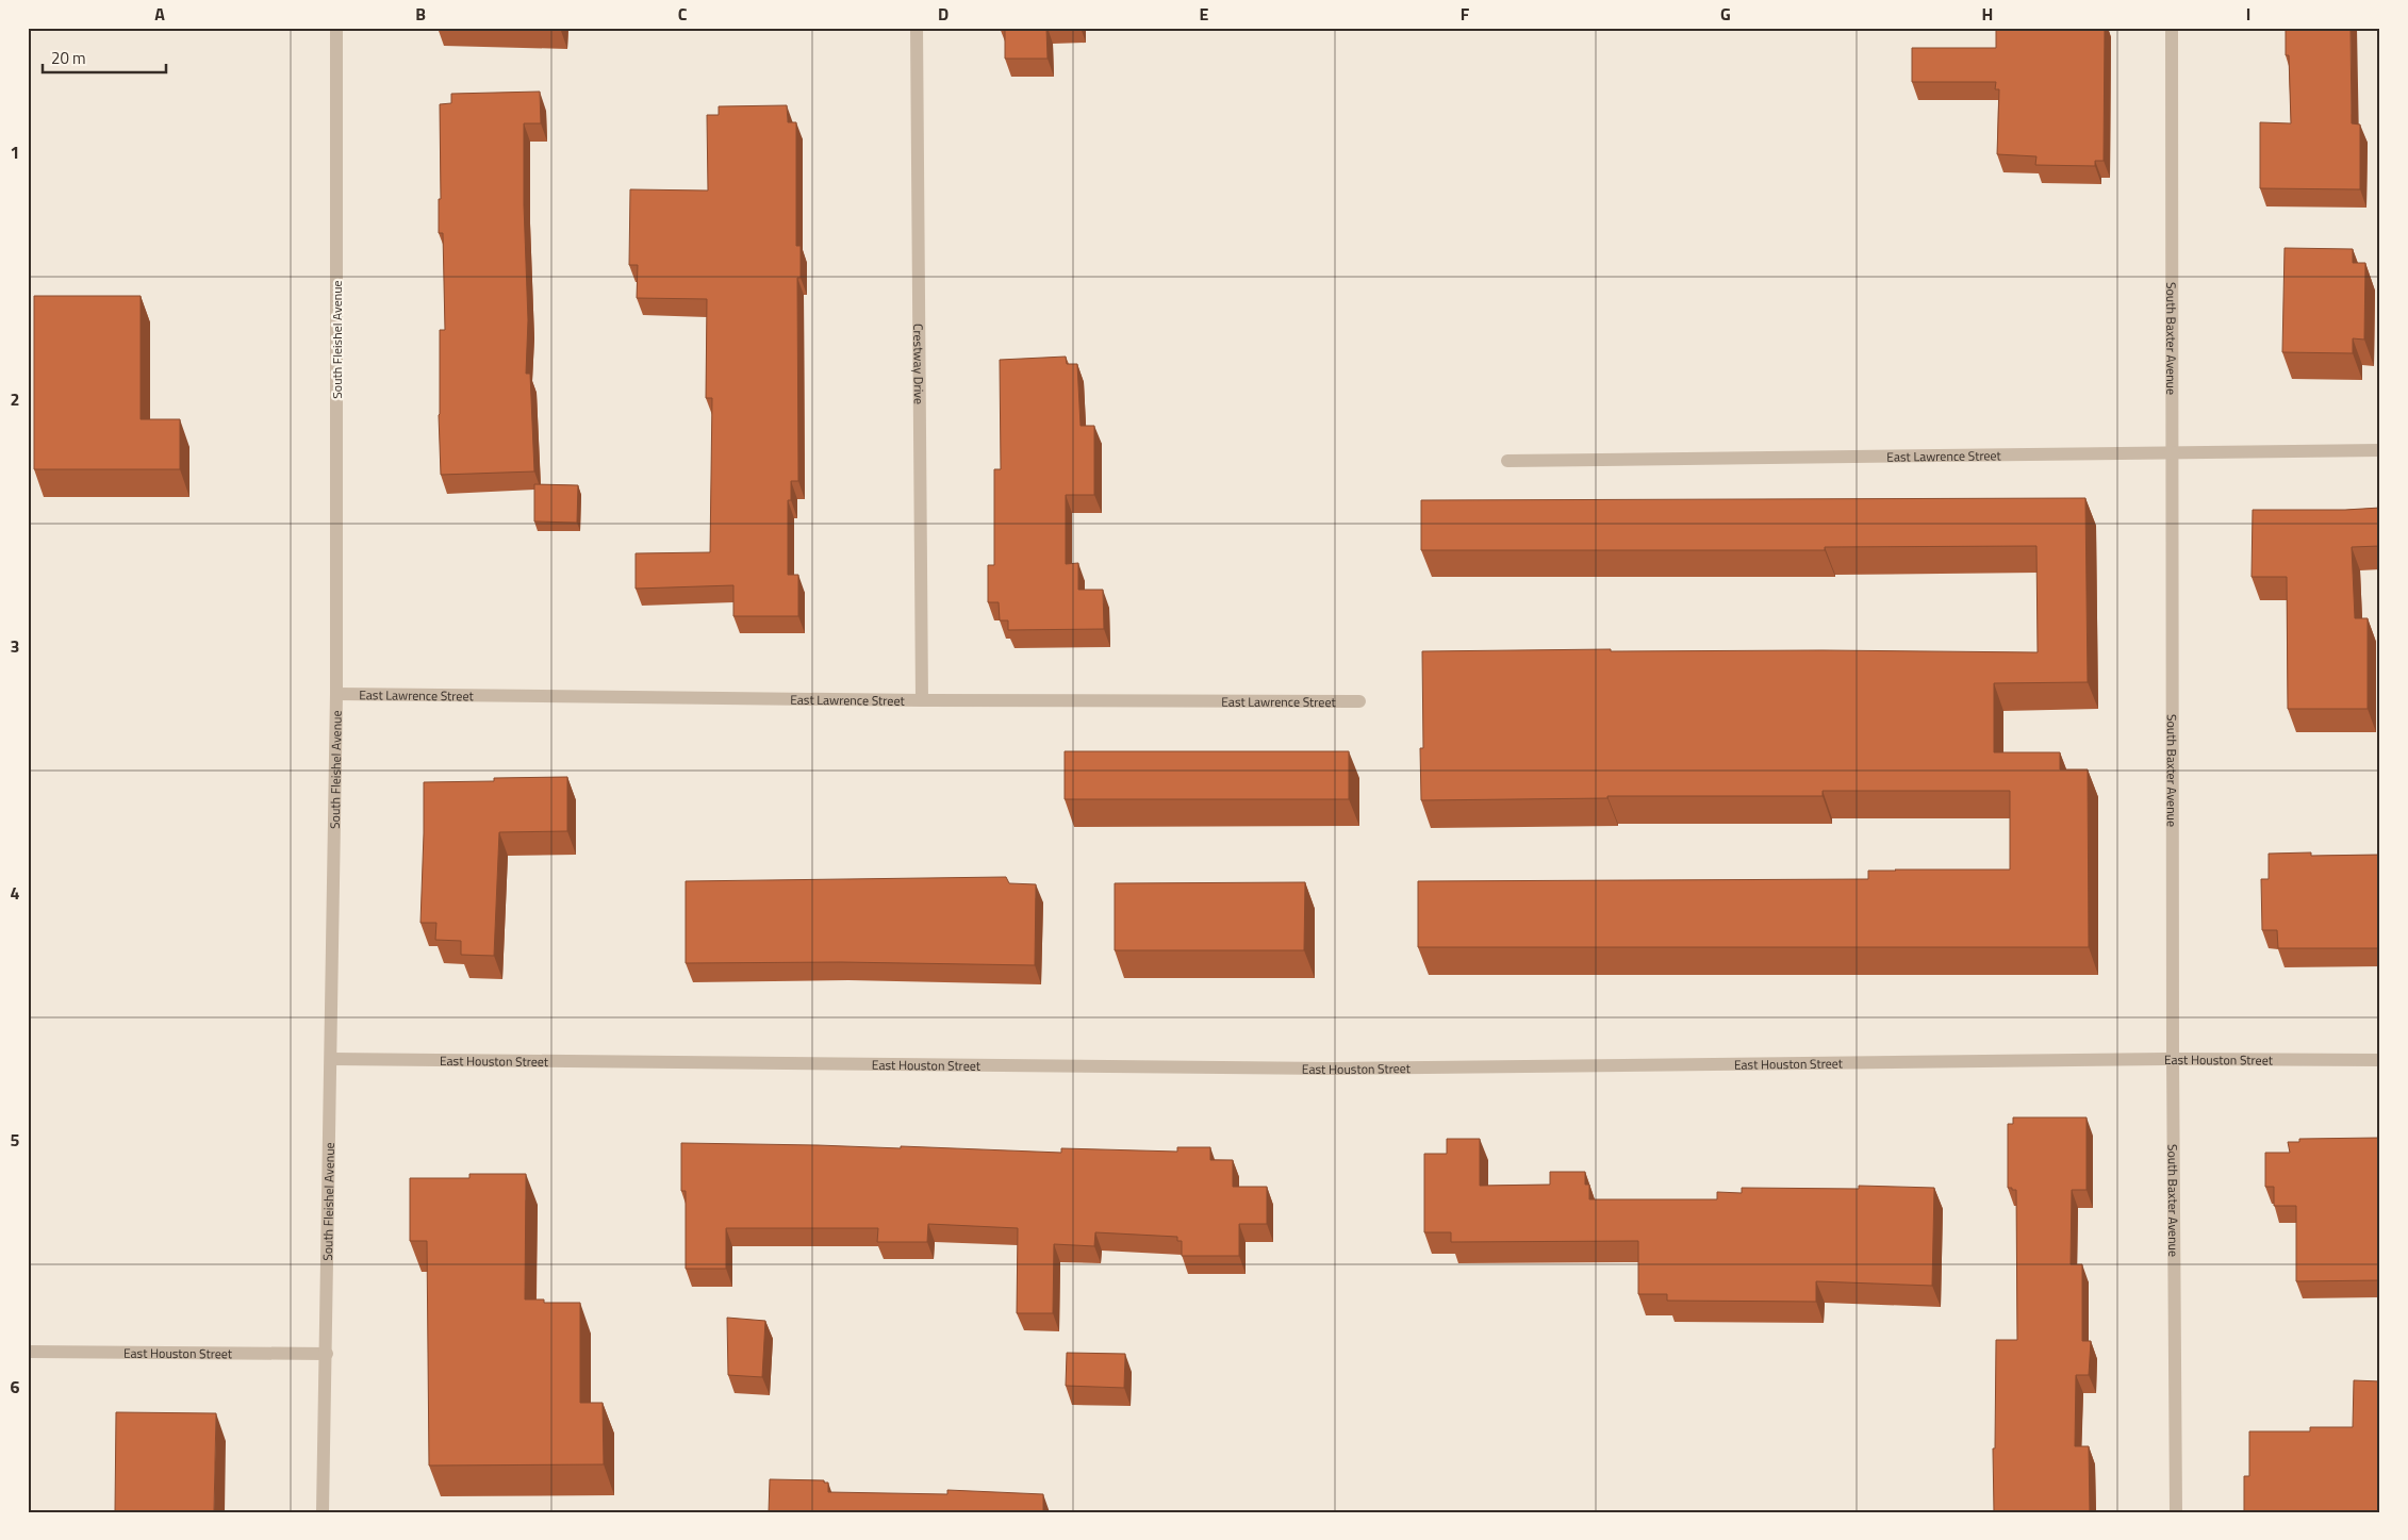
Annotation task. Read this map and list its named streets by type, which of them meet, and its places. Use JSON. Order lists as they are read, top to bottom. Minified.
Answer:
{"streets":{"street":["South Fleishel Avenue","South Baxter Avenue","Crestway Drive","East Lawrence Street","East Houston Street"]},"crossings":[["South Fleishel Avenue","East Lawrence Street"],["South Fleishel Avenue","East Houston Street"],["South Baxter Avenue","East Lawrence Street"],["South Baxter Avenue","East Houston Street"],["Crestway Drive","East Lawrence Street"]],"scale_bar":"20 m","grid":{"columns":["A","B","C","D","E","F","G","H","I"],"rows":["1","2","3","4","5","6"]}}
